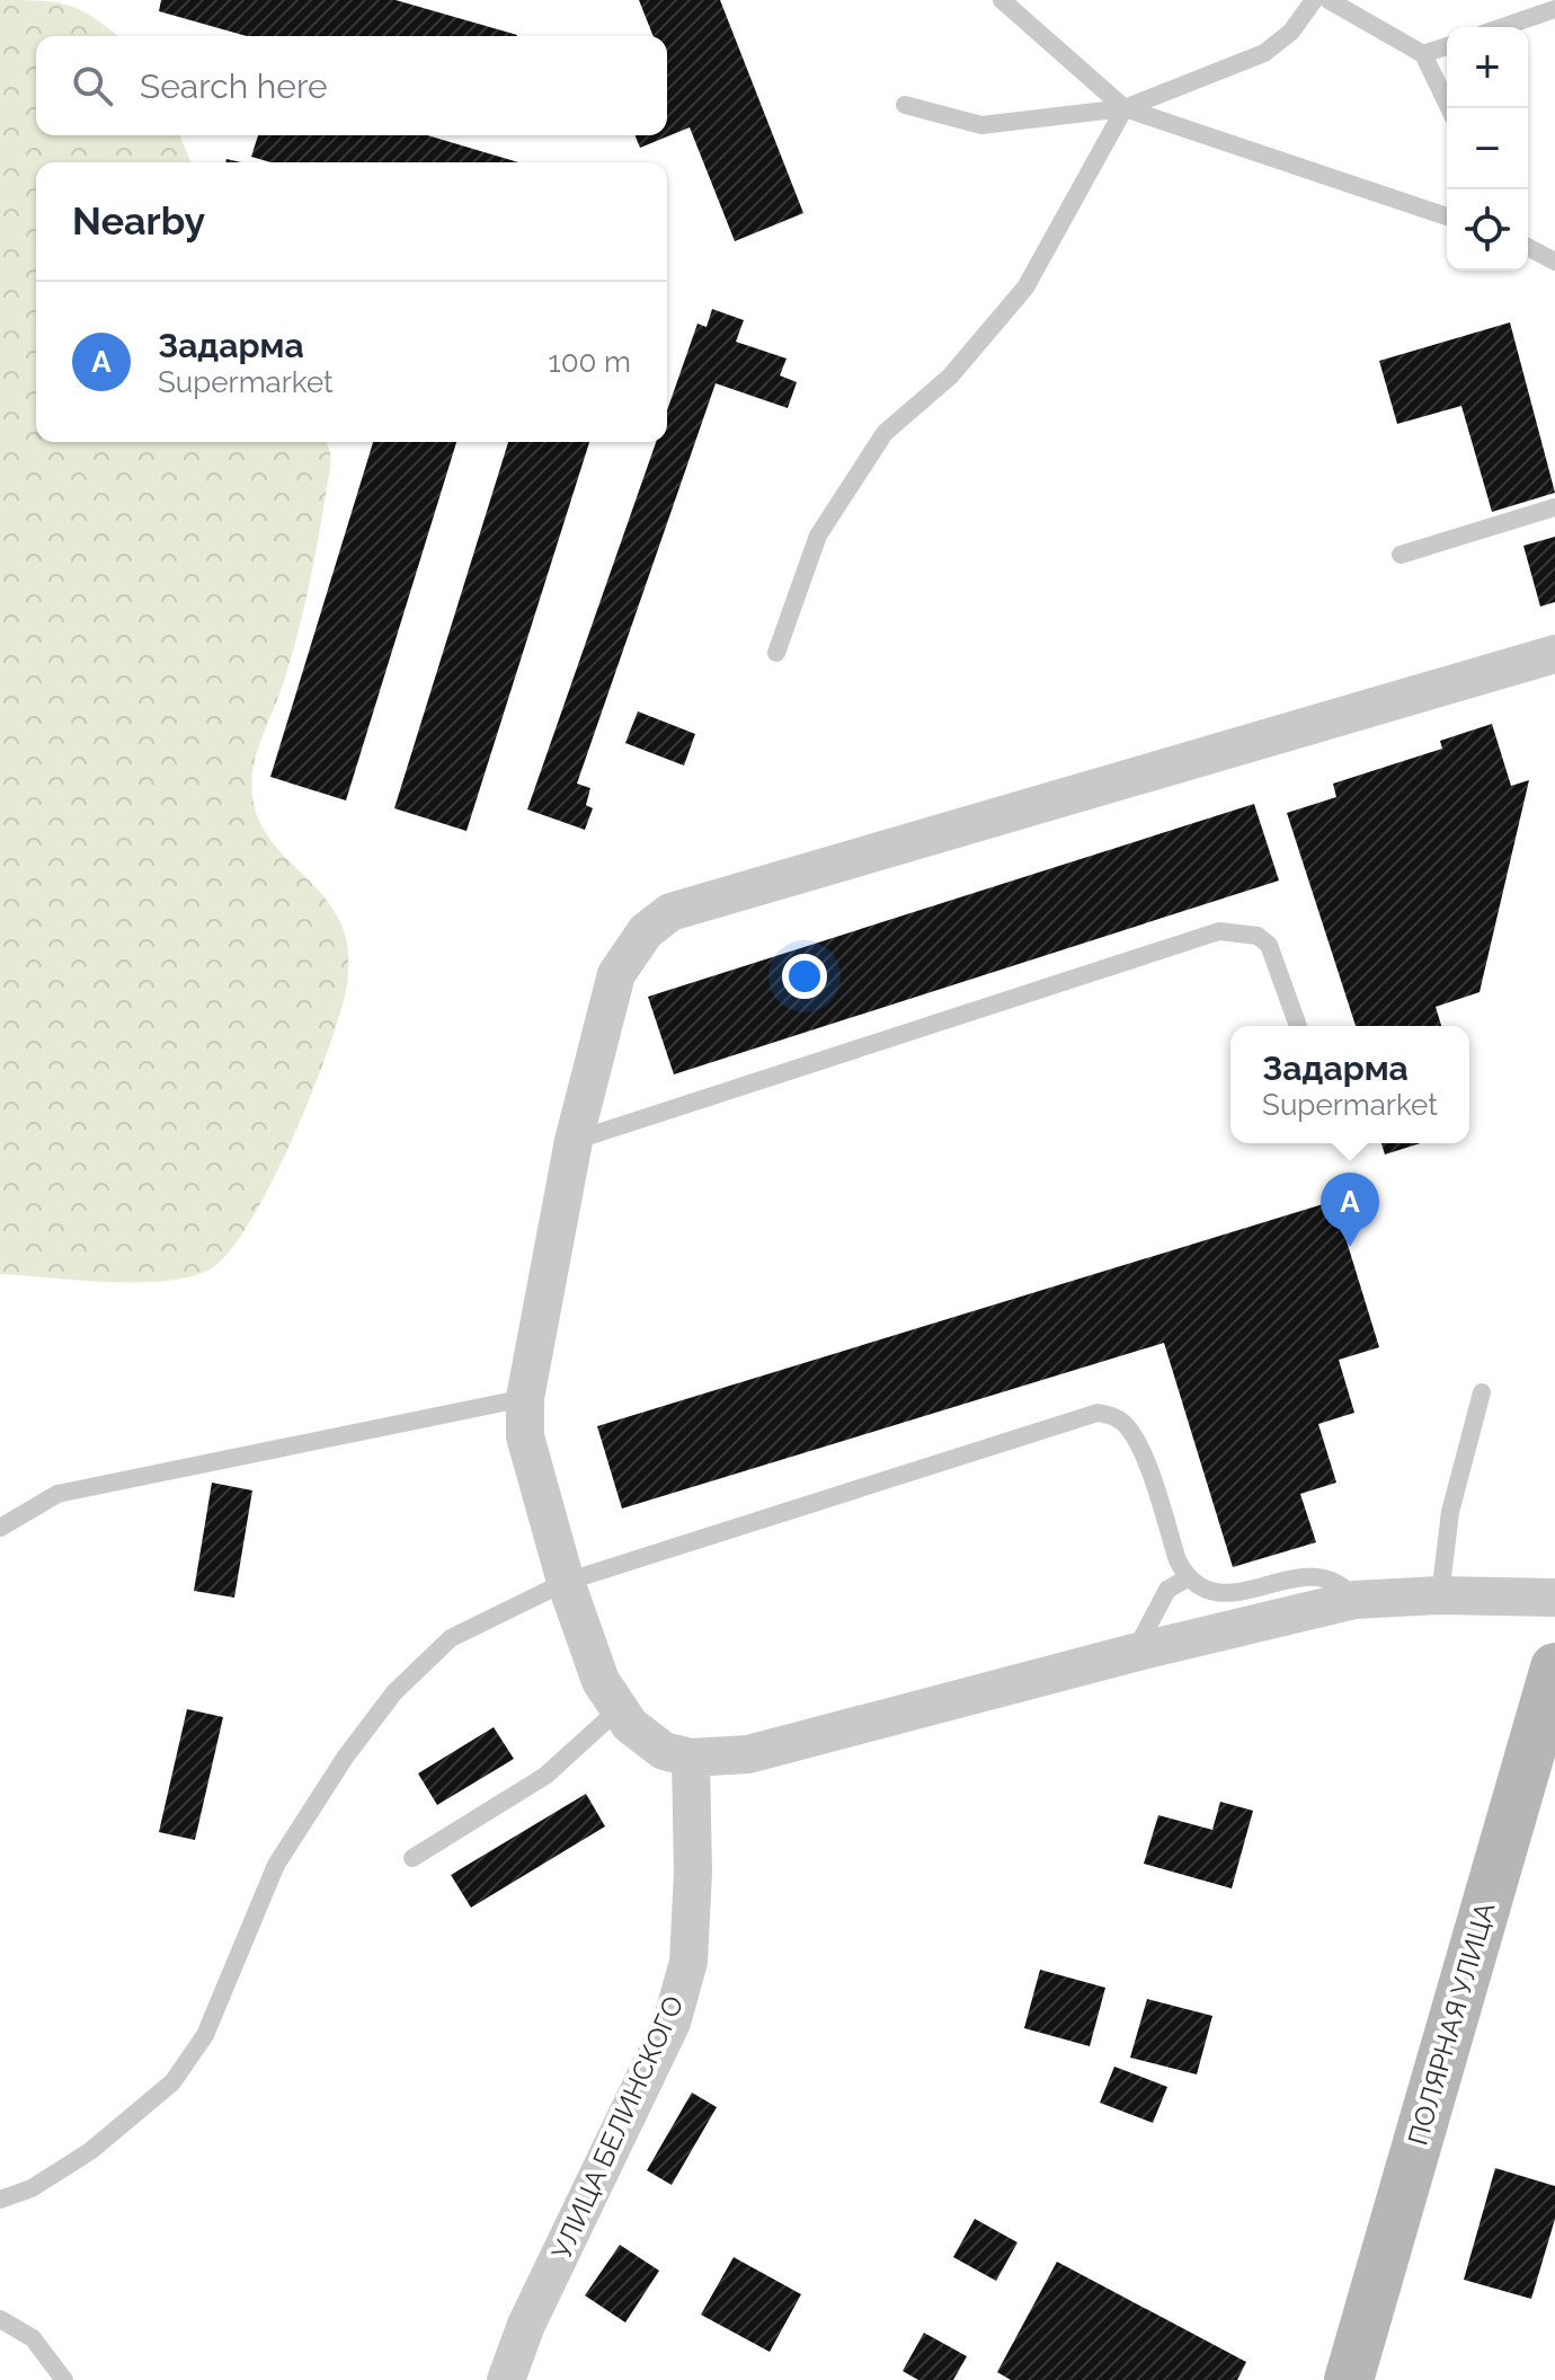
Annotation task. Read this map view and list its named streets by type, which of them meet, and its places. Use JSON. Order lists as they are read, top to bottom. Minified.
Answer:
{"streets":{"street":["ПОЛЯРНАЯ УЛИЦА","УЛИЦА БЕЛИНСКОГО"]},"page":{"map_buttons":["+","−"],"search":"Search here","heading":"Nearby","list":[{"mark":"A","name":"Задарма","note":"Supermarket","value":"100 m"}],"popup":["Задарма","Supermarket"],"pins":"A"}}
